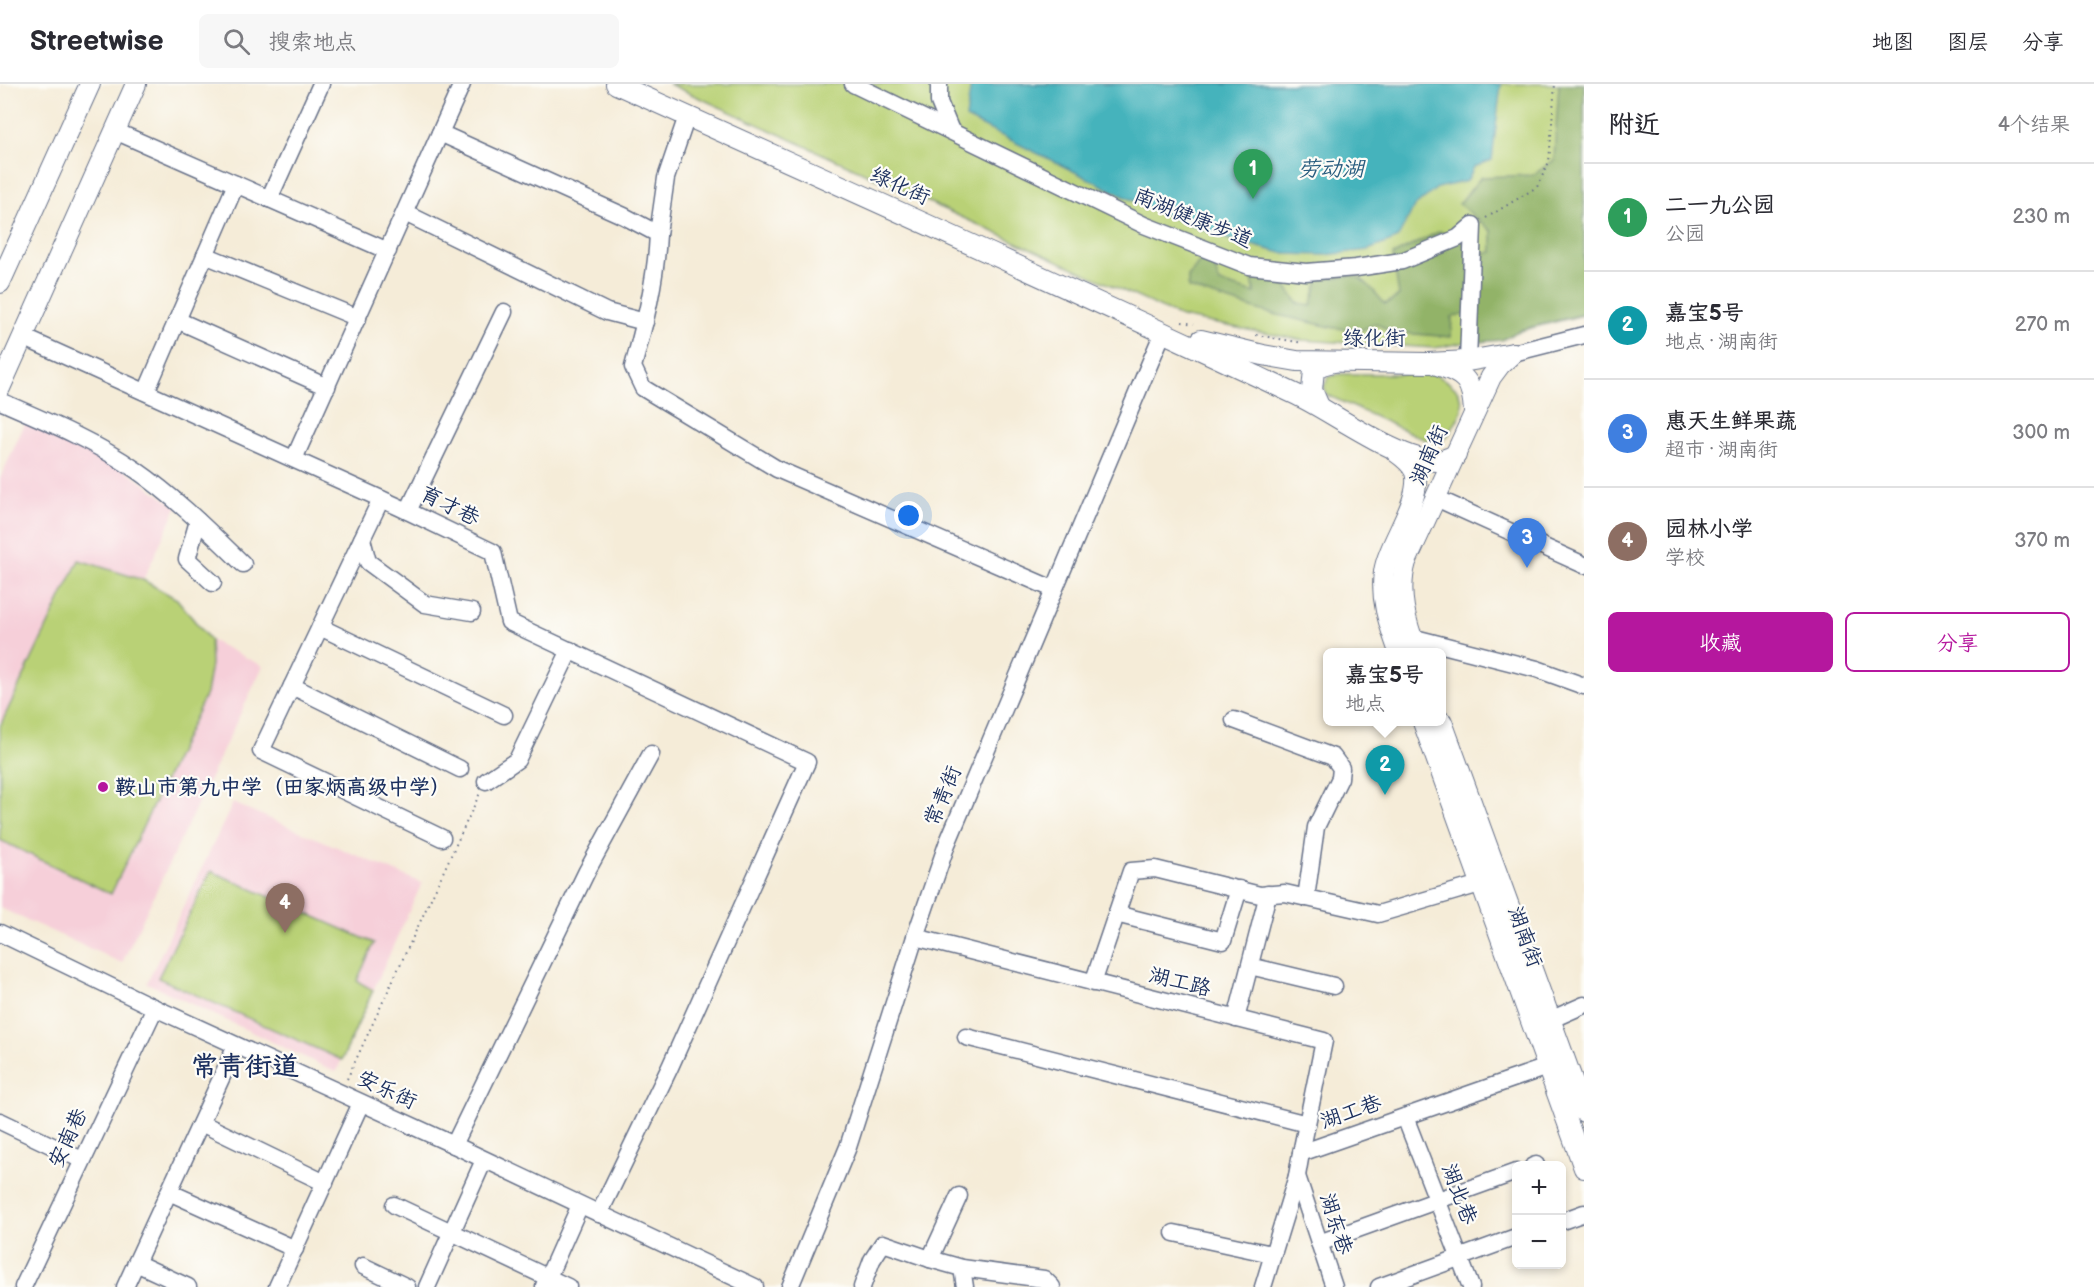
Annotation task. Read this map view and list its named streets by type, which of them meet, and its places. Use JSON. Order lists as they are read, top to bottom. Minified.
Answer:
{"streets":{"main road":["绿化街","湖南街"],"street":["南湖健康步道","育才巷","常青街","湖工路","安乐街","湖工巷","安南巷","湖北巷","湖东巷"]},"crossings":[["绿化街","湖南街"],["绿化街","常青街"],["湖南街","湖工巷"],["育才巷","安乐街"],["常青街","湖工路"],["湖工路","湖工巷"],["安乐街","安南巷"],["湖工巷","湖北巷"],["湖工巷","湖东巷"]],"districts":["常青街道"],"water":["劳动湖"],"places":["鞍山市第九中学（田家炳高级中学）"],"page":{"header":"Streetwise","search":"搜索地点","nav":["地图","图层","分享"],"heading":["附近","4个结果"],"pins":["1","3","2","4"],"list":[{"mark":"1","name":"二一九公园","note":"公园","value":"230 m"},{"mark":"2","name":"嘉宝5号","note":"地点 · 湖南街","value":"270 m"},{"mark":"3","name":"惠天生鲜果蔬","note":"超市 · 湖南街","value":"300 m"},{"mark":"4","name":"园林小学","note":"学校","value":"370 m"}],"buttons":["收藏","分享"],"popup":["嘉宝5号","地点"],"map_buttons":["+","−"]}}
